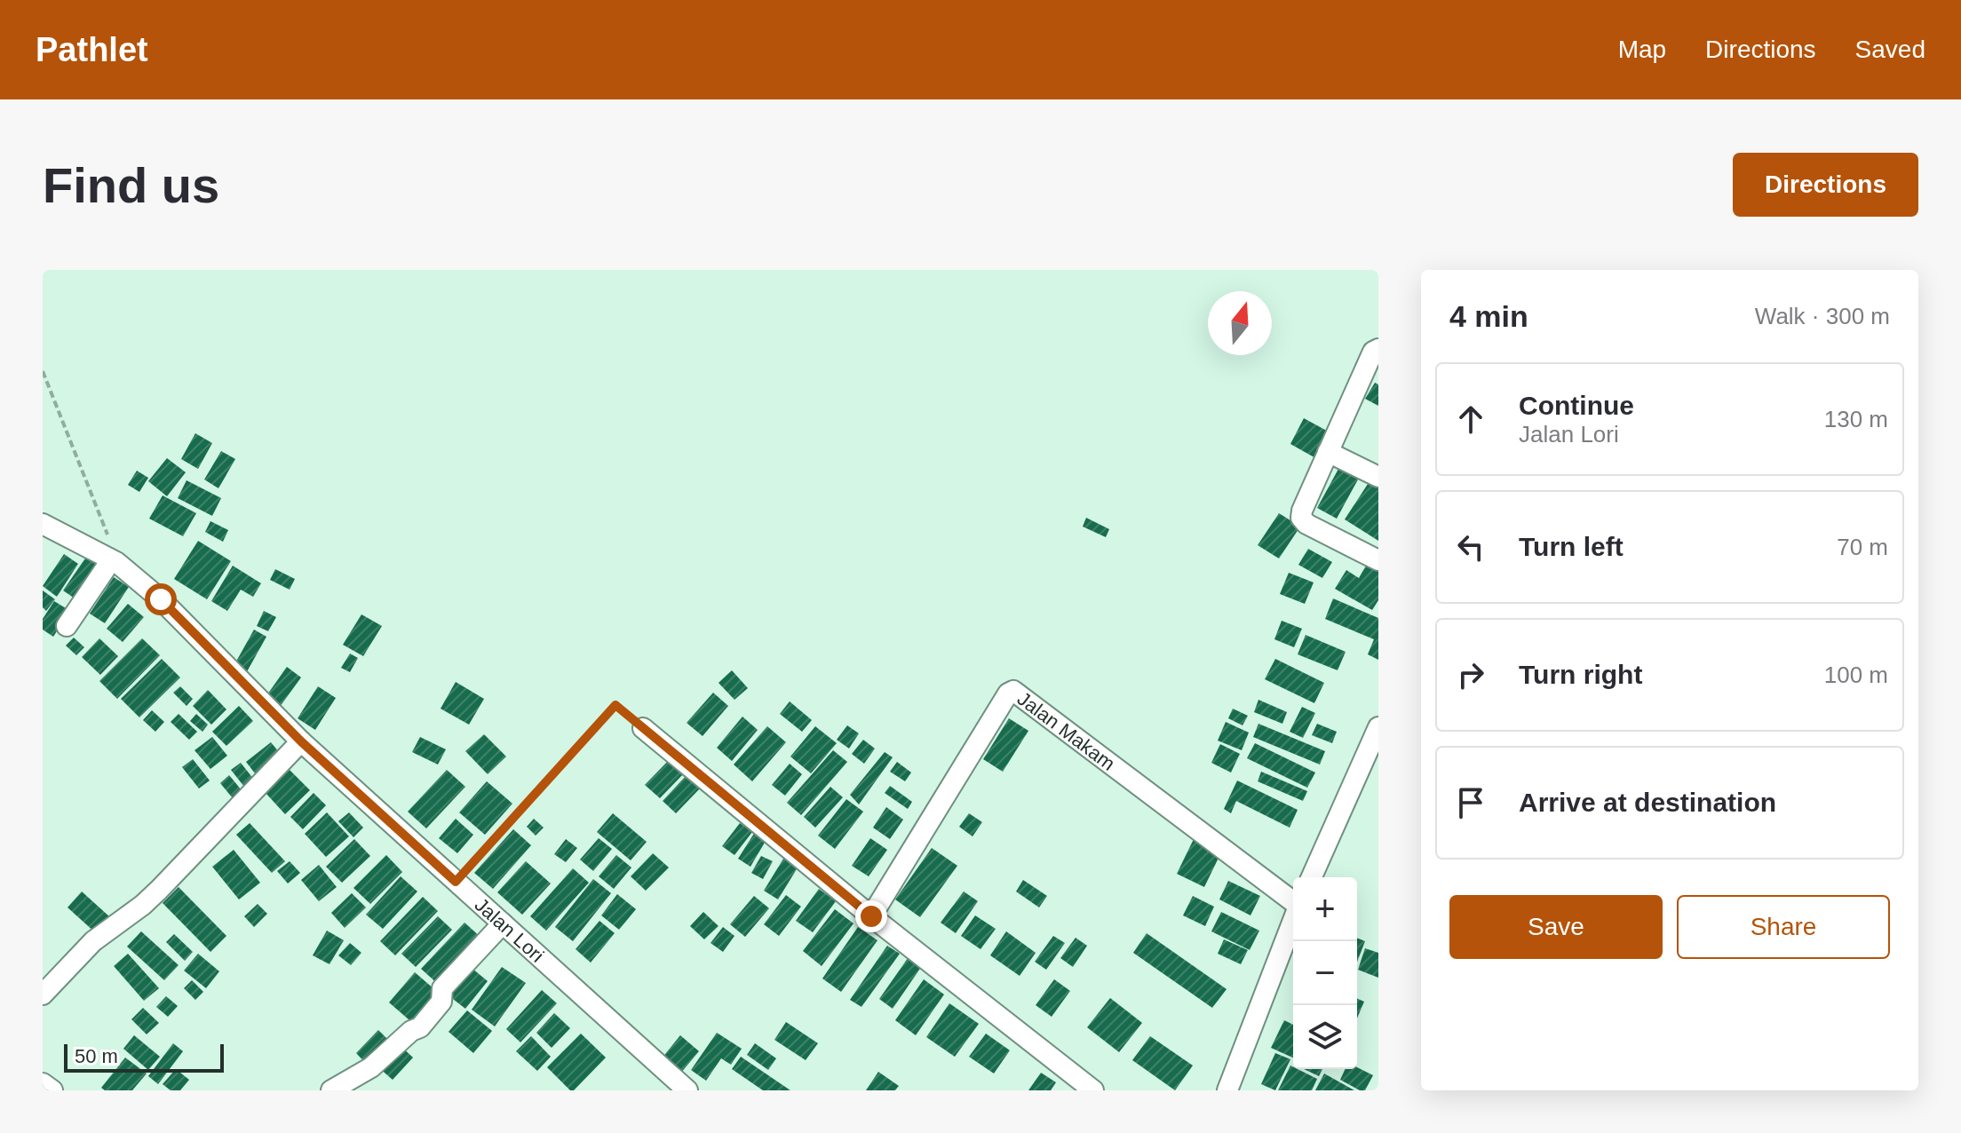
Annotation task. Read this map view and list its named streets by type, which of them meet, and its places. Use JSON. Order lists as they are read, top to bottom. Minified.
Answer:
{"streets":{"street":["Jalan Makam","Jalan Lori"]},"scale_bar":"50 m","north":"top","page":{"header":"Pathlet","nav":["Map","Directions","Saved"],"buttons":["Directions",["Save","Share"]],"title":"Find us","heading":["4 min","Walk · 300 m"],"list":[["Continue","Jalan Lori","130 m"],["Turn left","70 m"],["Turn right","100 m"],"Arrive at destination"],"map_buttons":["+","−"],"scale":"50 m"}}
